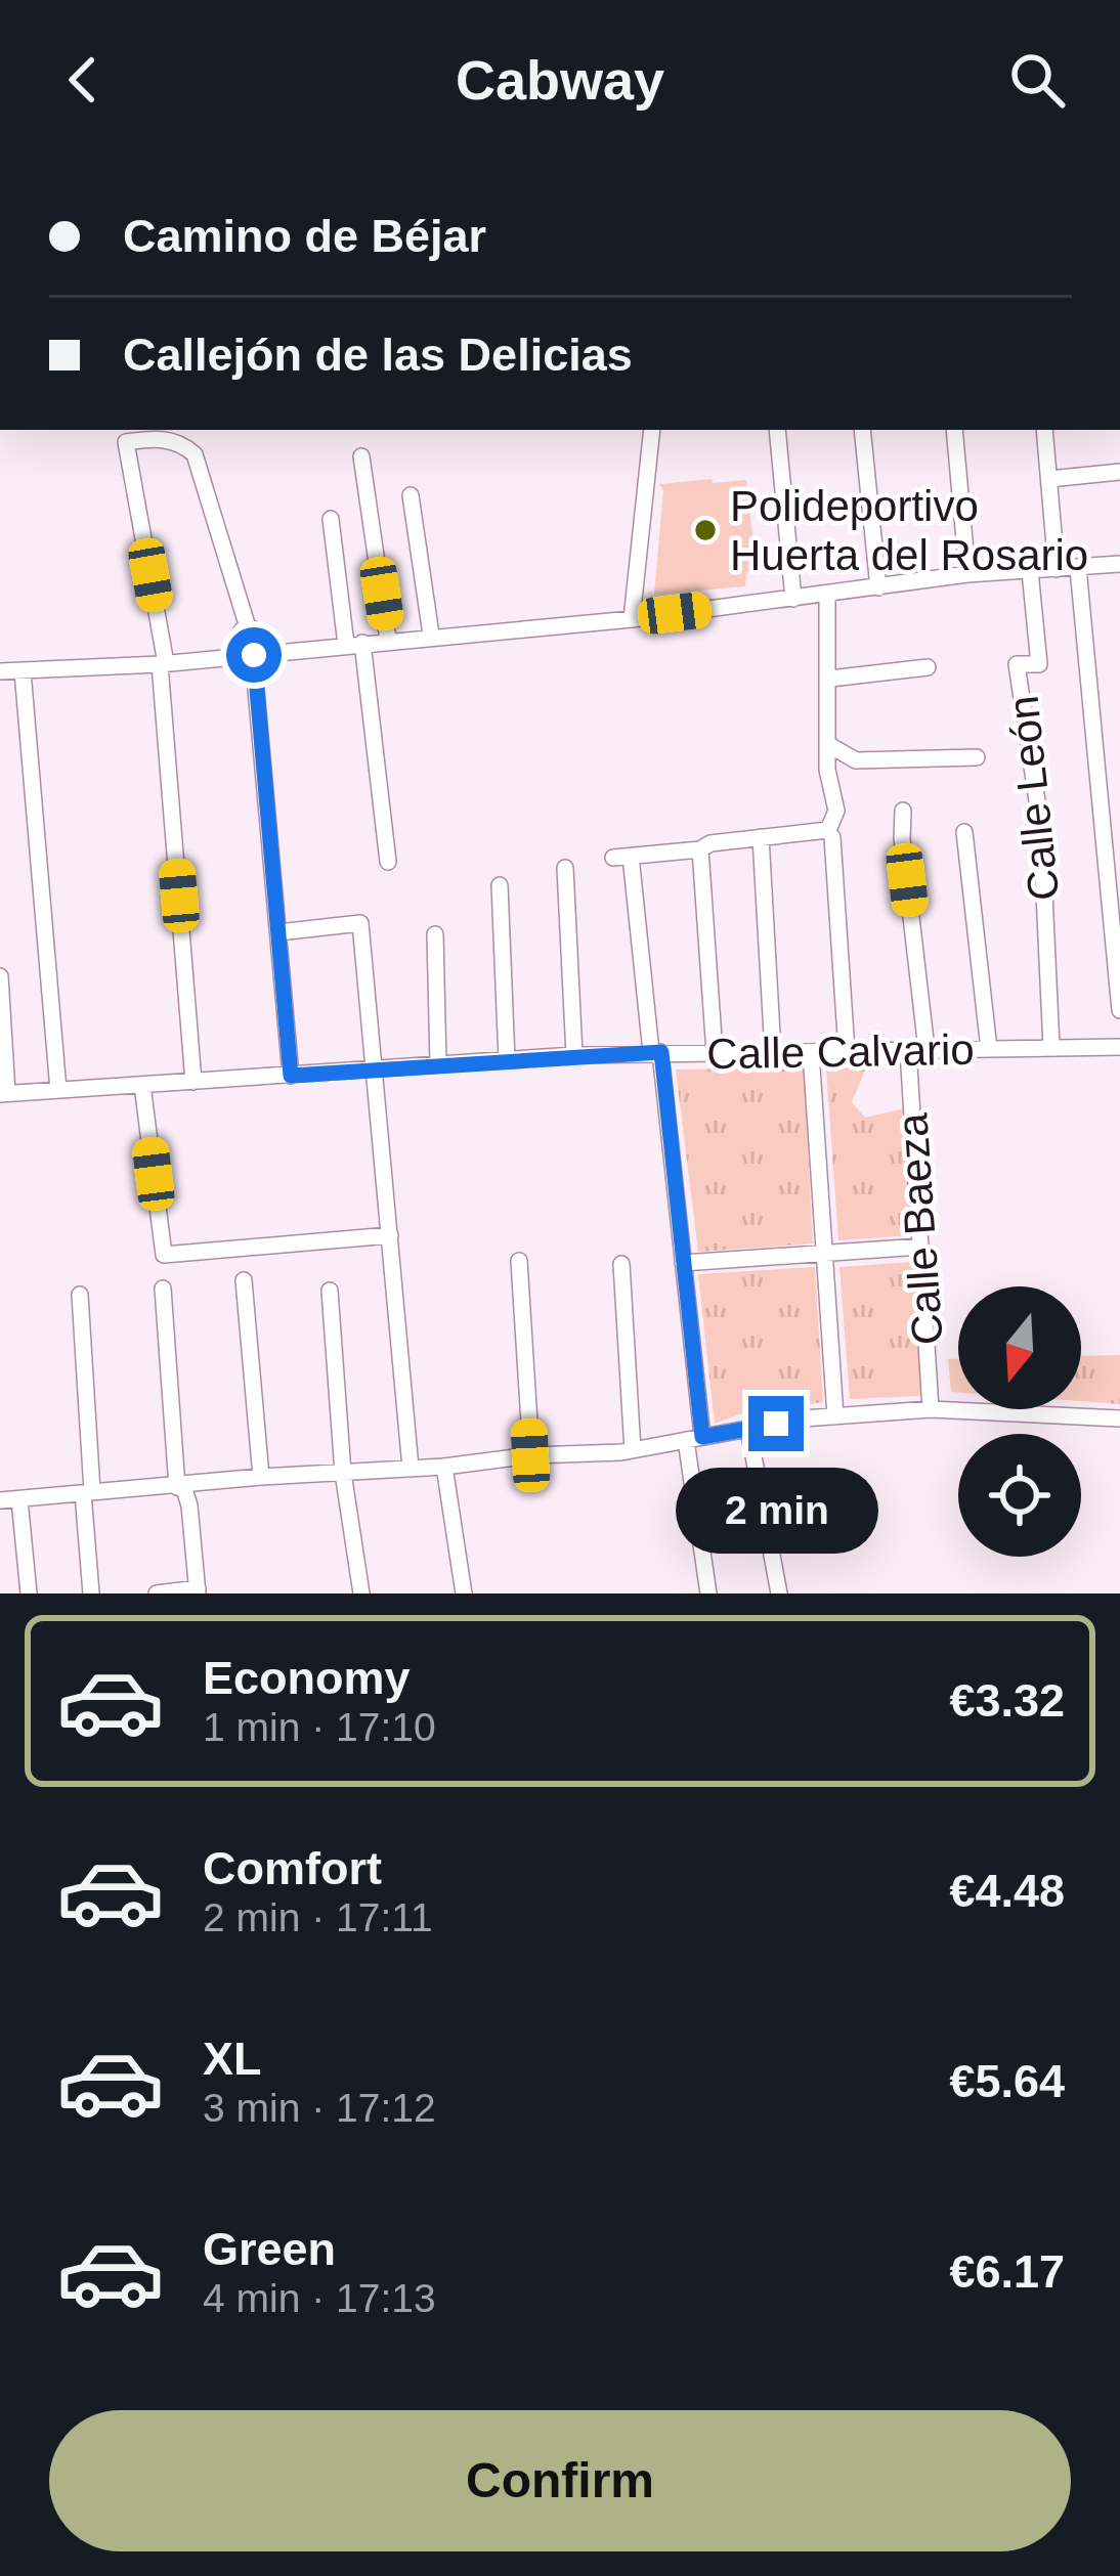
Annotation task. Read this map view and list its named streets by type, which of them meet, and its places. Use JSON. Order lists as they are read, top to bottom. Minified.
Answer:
{"streets":{"street":["Calle León","Calle Calvario","Calle Baeza"]},"crossings":[["Calle León","Calle Calvario"],["Calle Calvario","Calle Baeza"]],"places":["Polideportivo Huerta del Rosario"],"north":"bottom","page":{"header":"Cabway","banner":["Camino de Béjar","Callejón de las Delicias"],"bubble":"2 min","list":[{"name":"Economy","note":"1 min · 17:10","value":"€3.32"},{"name":"Comfort","note":"2 min · 17:11","value":"€4.48"},{"name":"XL","note":"3 min · 17:12","value":"€5.64"},{"name":"Green","note":"4 min · 17:13","value":"€6.17"}],"buttons":"Confirm"}}
